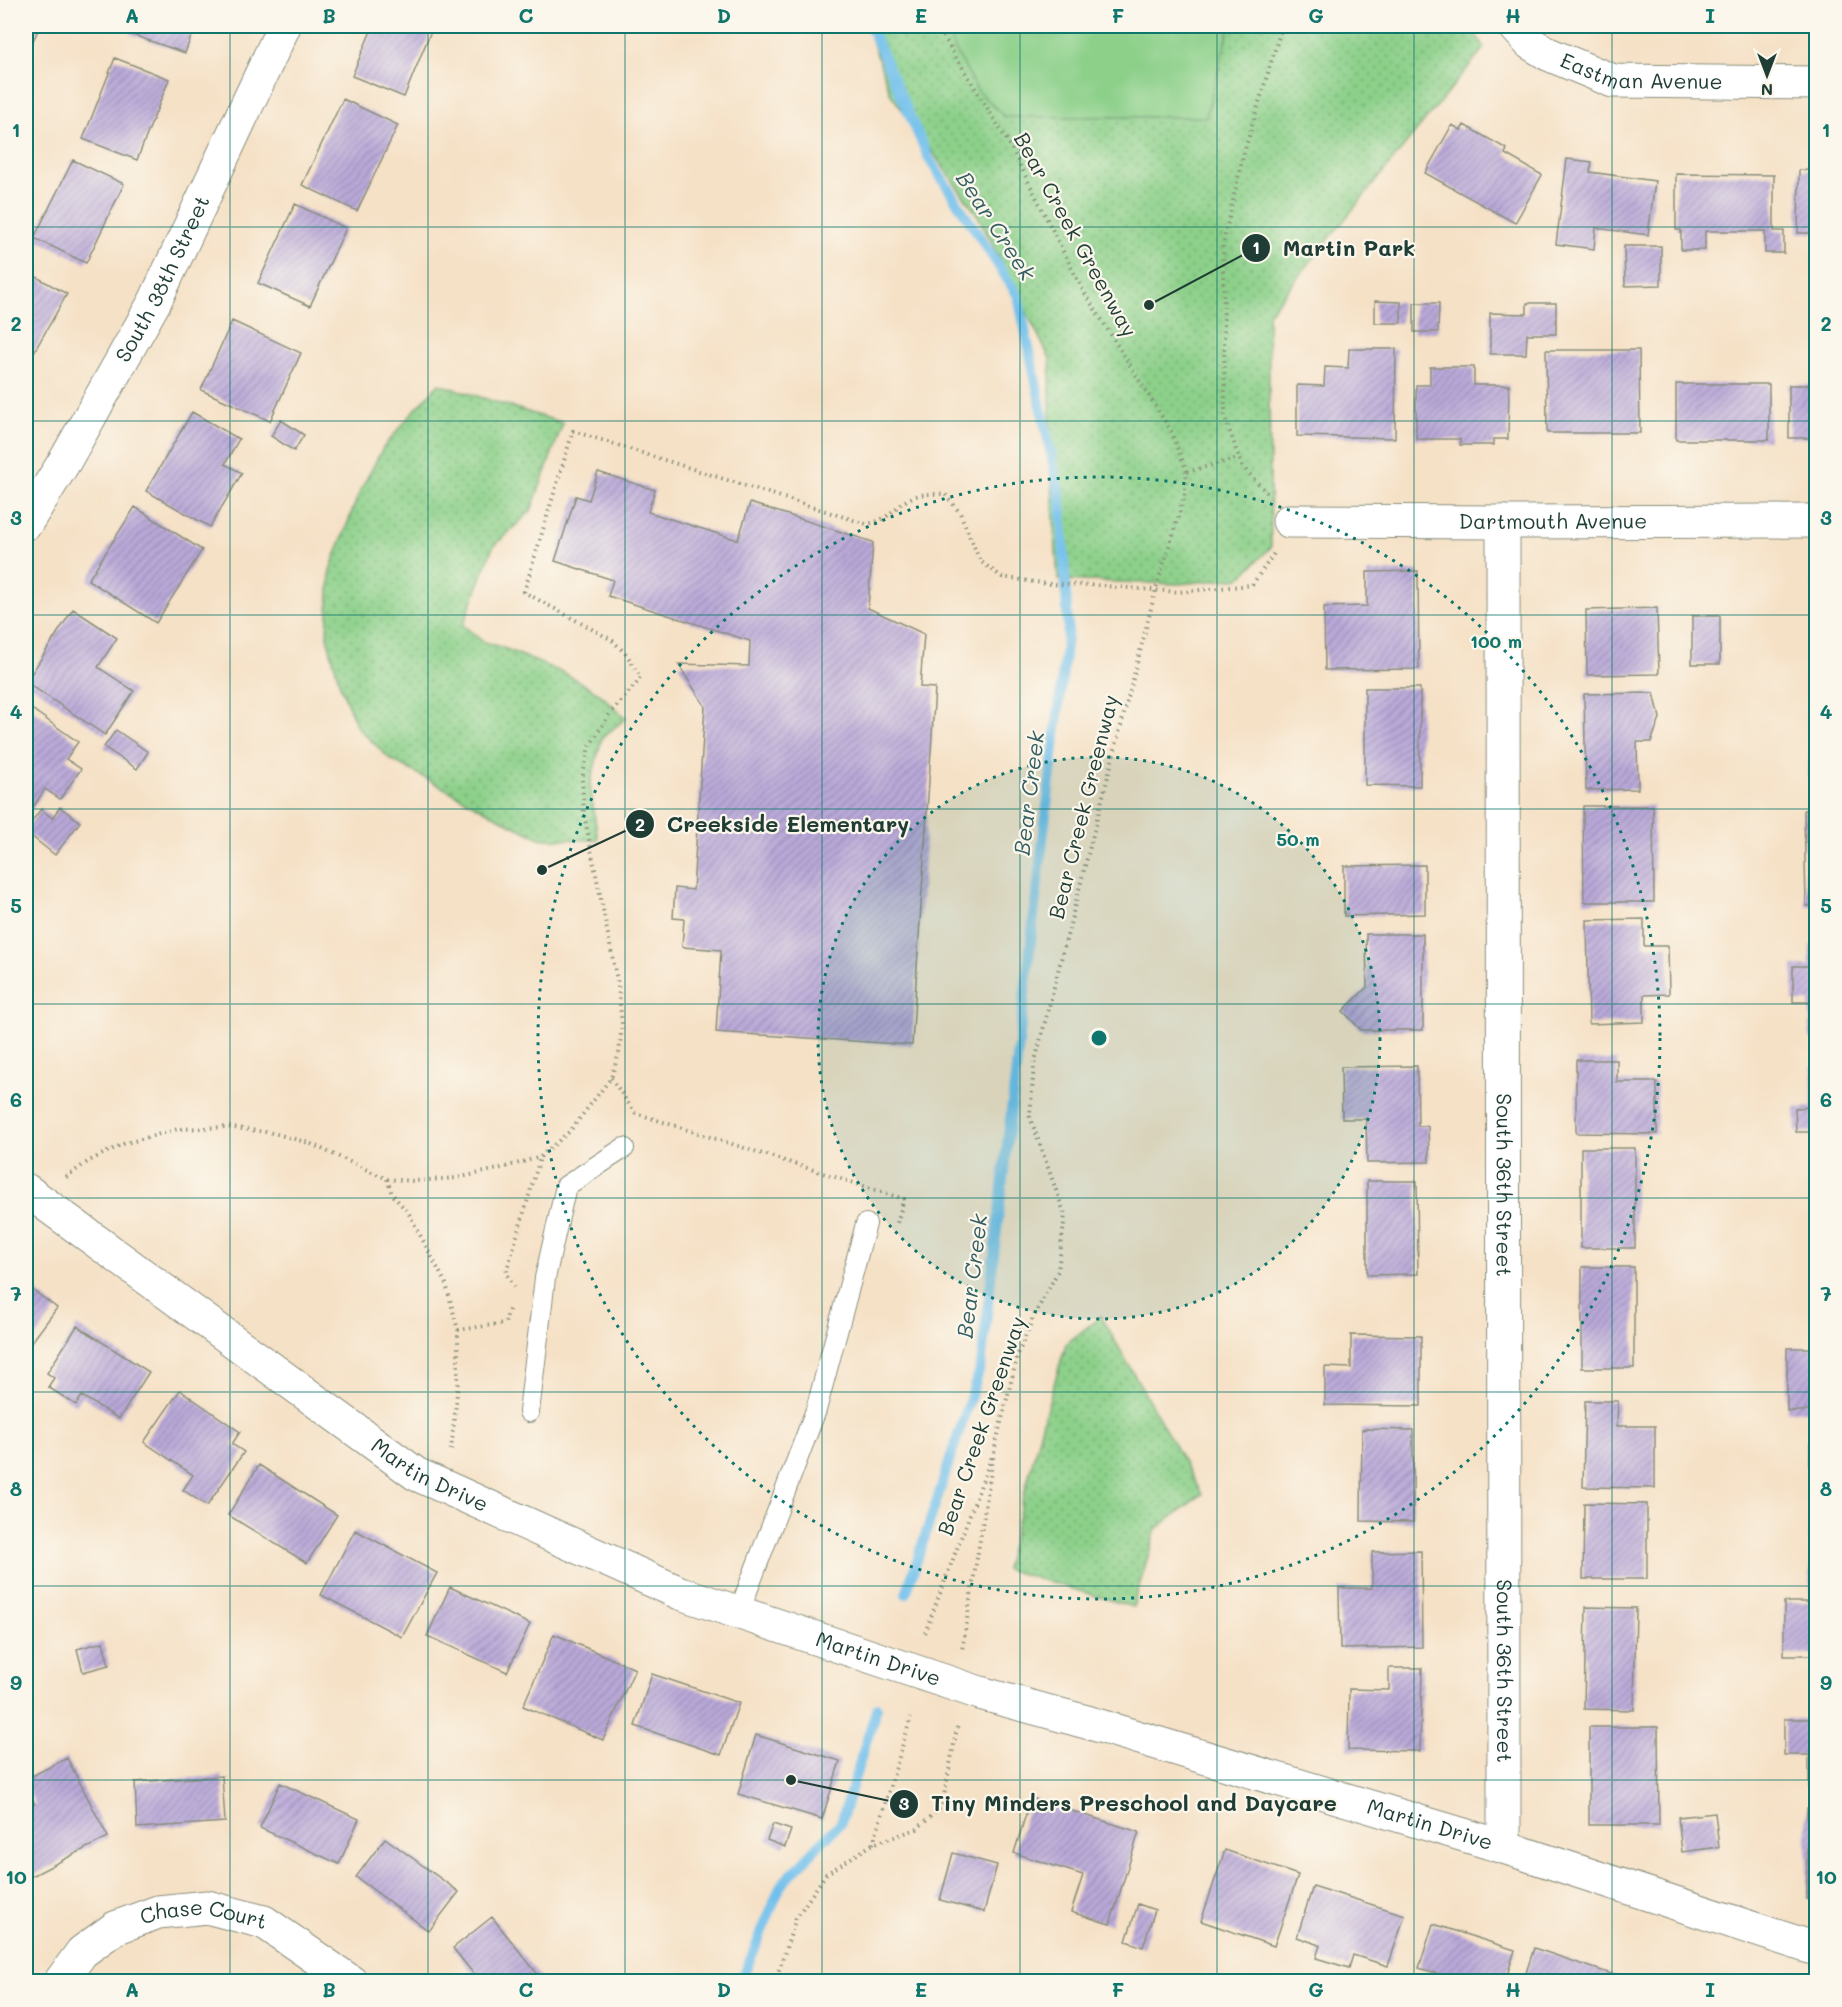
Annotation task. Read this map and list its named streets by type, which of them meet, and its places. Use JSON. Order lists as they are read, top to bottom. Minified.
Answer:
{"streets":{"street":["Eastman Avenue","South 38th Street","Dartmouth Avenue","South 36th Street","Martin Drive","Chase Court"],"path":["Bear Creek Greenway"]},"crossings":[["Dartmouth Avenue","South 36th Street"],["South 36th Street","Martin Drive"]],"water":["Bear Creek"],"places":["Martin Park","Creekside Elementary","Tiny Minders Preschool and Daycare"],"north":"bottom","grid":{"columns":["A","B","C","D","E","F","G","H","I"],"rows":["1","2","3","4","5","6","7","8","9","10"]},"rings":["100 m","50 m"]}
